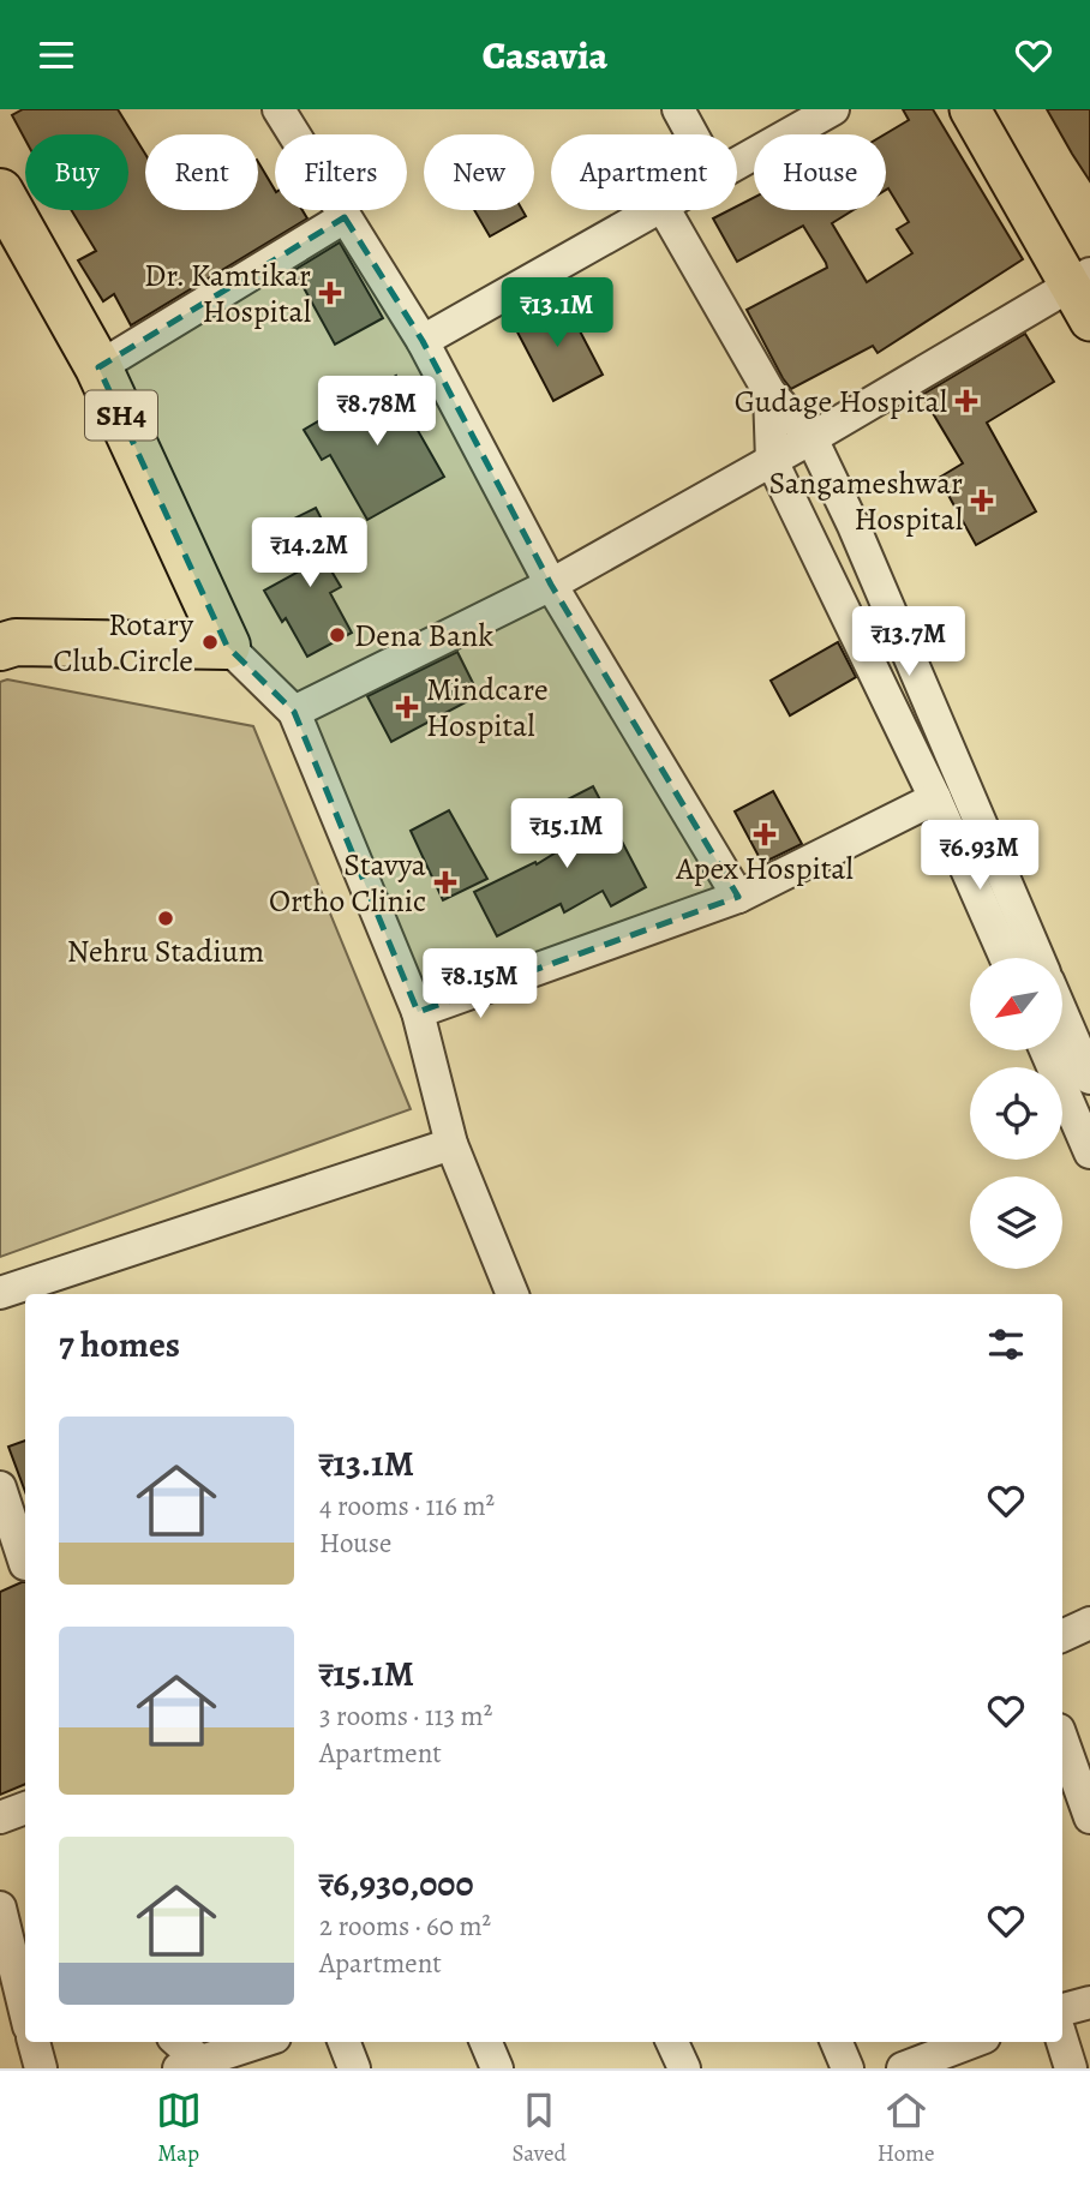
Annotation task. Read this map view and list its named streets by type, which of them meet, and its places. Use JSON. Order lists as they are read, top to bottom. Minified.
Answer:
{"streets":{"highway":["SH4"]},"places":{"health":["Dr. Kamtikar Hospital","Gudage Hospital","Sangameshwar Hospital","Mindcare Hospital","Apex Hospital","Stavya Ortho Clinic"],"other":["Dena Bank","Rotary Club Circle","Nehru Stadium"]},"north":"bottom left","page":{"header":"Casavia","chip":["Buy","Rent","Filters","New","Apartment","House"],"price":["₹13.1M","₹8.78M","₹14.2M","₹13.7M","₹15.1M","₹6.93M","₹8.15M"],"heading":"7 homes","list":[{"name":"₹13.1M","note":"4 rooms · 116 m² · House"},{"name":"₹15.1M","note":"3 rooms · 113 m² · Apartment"},{"name":"₹6,930,000","note":"2 rooms · 60 m² · Apartment"}],"tabs":["Map","Saved","Home"]}}
